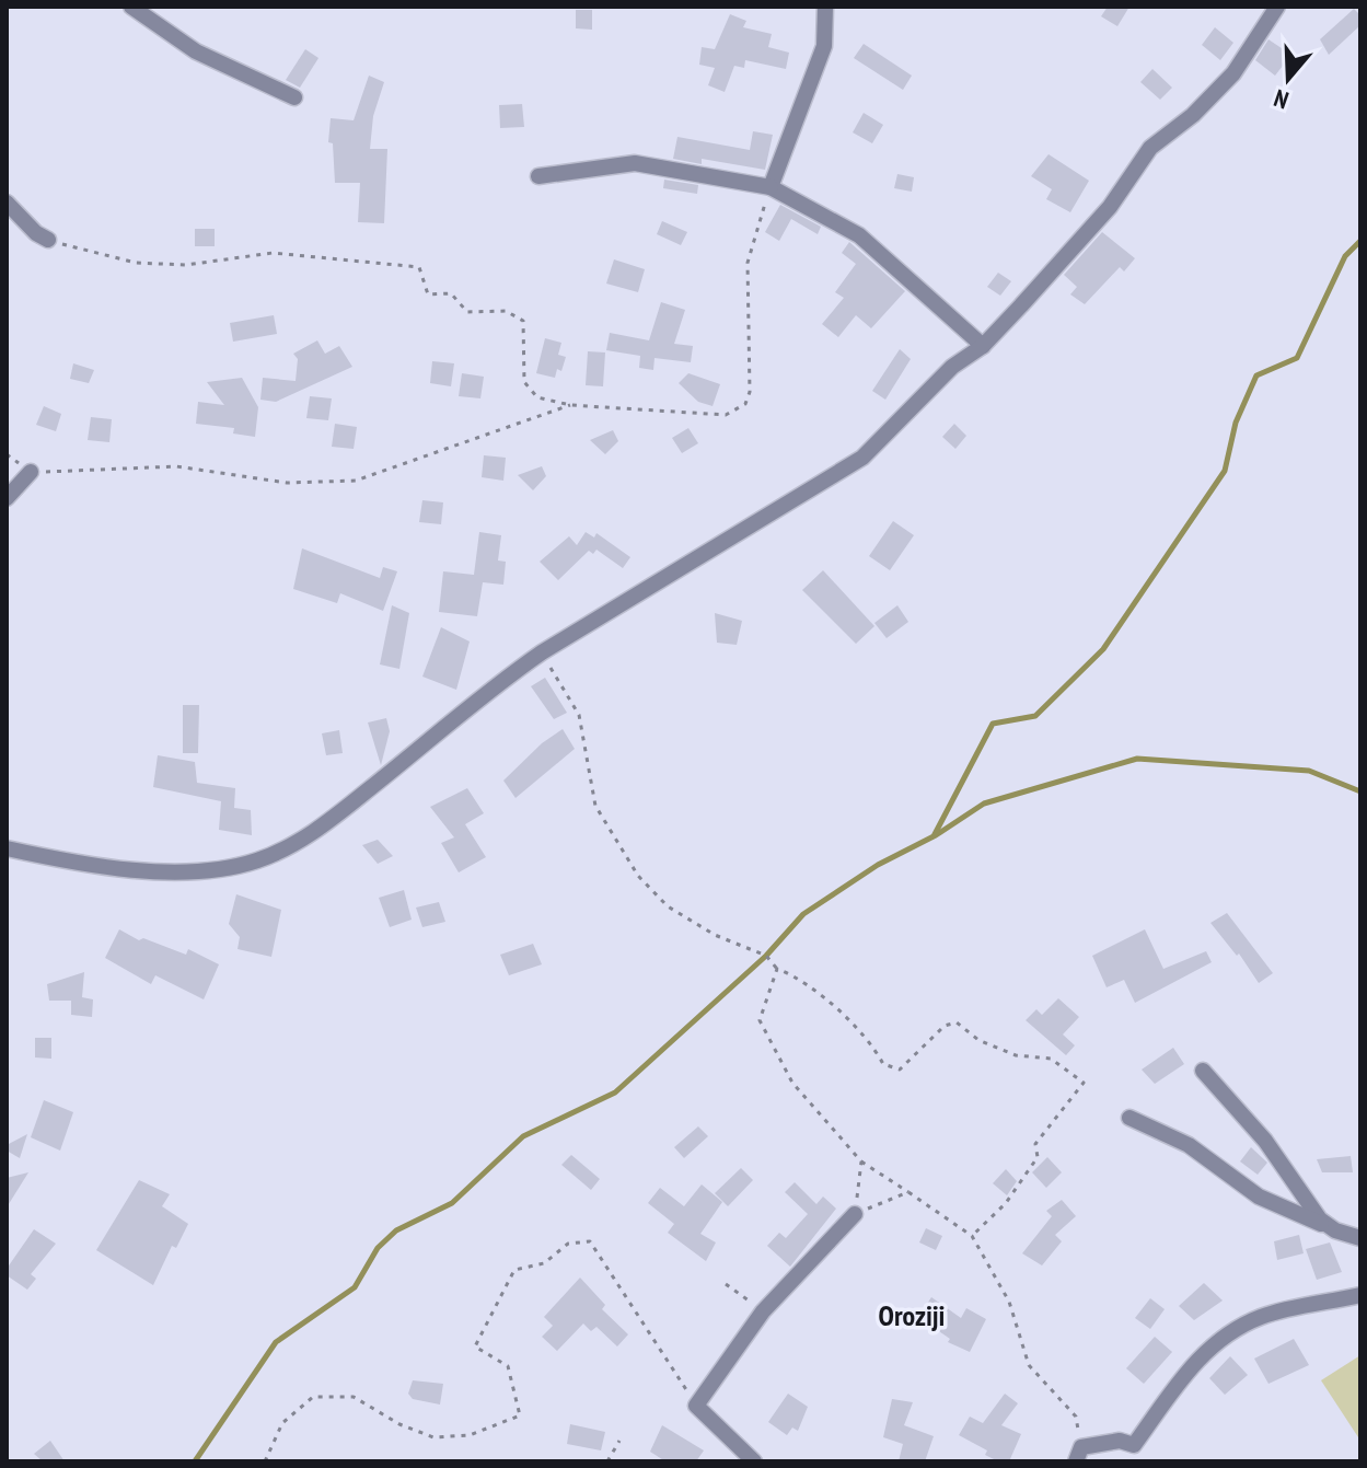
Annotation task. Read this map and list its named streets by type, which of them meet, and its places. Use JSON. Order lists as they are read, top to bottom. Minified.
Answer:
{"districts":["Oroziji"],"north":"bottom"}
